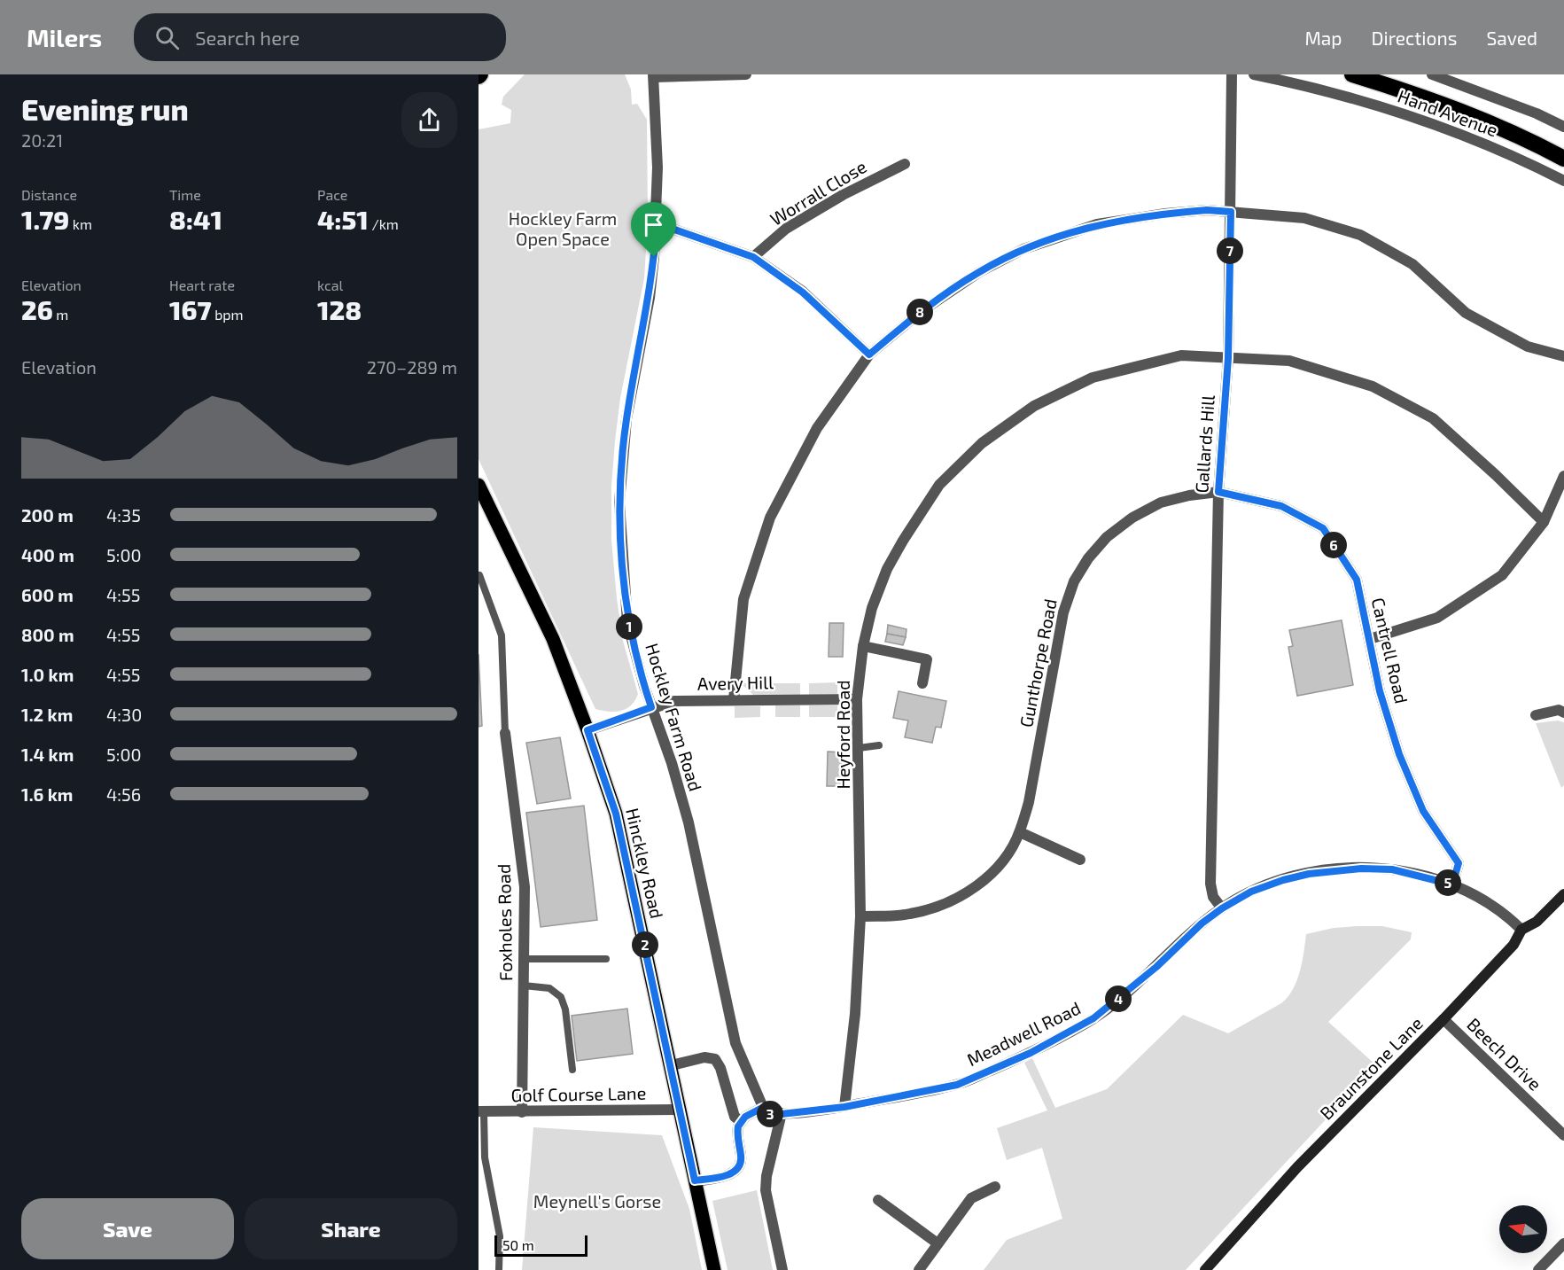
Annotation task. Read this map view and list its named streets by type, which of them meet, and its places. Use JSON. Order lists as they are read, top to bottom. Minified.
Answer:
{"streets":{"main road":["Hinckley Road"],"street":["Hand Avenue","Worrall Close","Gallards Hill","Cantrell Road","Gunthorpe Road","Avery Hill","Hockley Farm Road","Heyford Road","Foxholes Road","Meadwell Road","Beech Drive","Braunstone Lane","Golf Course Lane"]},"crossings":[["Gallards Hill","Cantrell Road"],["Gallards Hill","Gunthorpe Road"],["Gallards Hill","Heyford Road"],["Gallards Hill","Meadwell Road"],["Cantrell Road","Gunthorpe Road"],["Cantrell Road","Meadwell Road"],["Gunthorpe Road","Heyford Road"],["Avery Hill","Hockley Farm Road"],["Avery Hill","Heyford Road"],["Avery Hill","Hinckley Road"],["Hockley Farm Road","Meadwell Road"],["Heyford Road","Meadwell Road"],["Hinckley Road","Golf Course Lane"],["Foxholes Road","Golf Course Lane"],["Meadwell Road","Braunstone Lane"],["Beech Drive","Braunstone Lane"]],"parks":["Hockley Farm Open Space","Meynell's Gorse"],"scale_bar":"50 m","north":"left","page":{"header":"Milers","search":"Search here","nav":["Map","Directions","Saved"],"heading":["Evening run","20:21"],"stats":[["Distance","1.79 km"],["Time","8:41"],["Pace","4:51 /km"],["Elevation","26 m"],["Heart rate","167 bpm"],["kcal","128"]],"pins":["7","8","6","1","5","2","4","3"],"chart":["Elevation","270–289 m"],"list":[{"name":"200 m","note":"4:35"},{"name":"400 m","note":"5:00"},{"name":"600 m","note":"4:55"},{"name":"800 m","note":"4:55"},{"name":"1.0 km","note":"4:55"},{"name":"1.2 km","note":"4:30"},{"name":"1.4 km","note":"5:00"},{"name":"1.6 km","note":"4:56"}],"buttons":["Save","Share"],"scale":"50 m"}}
